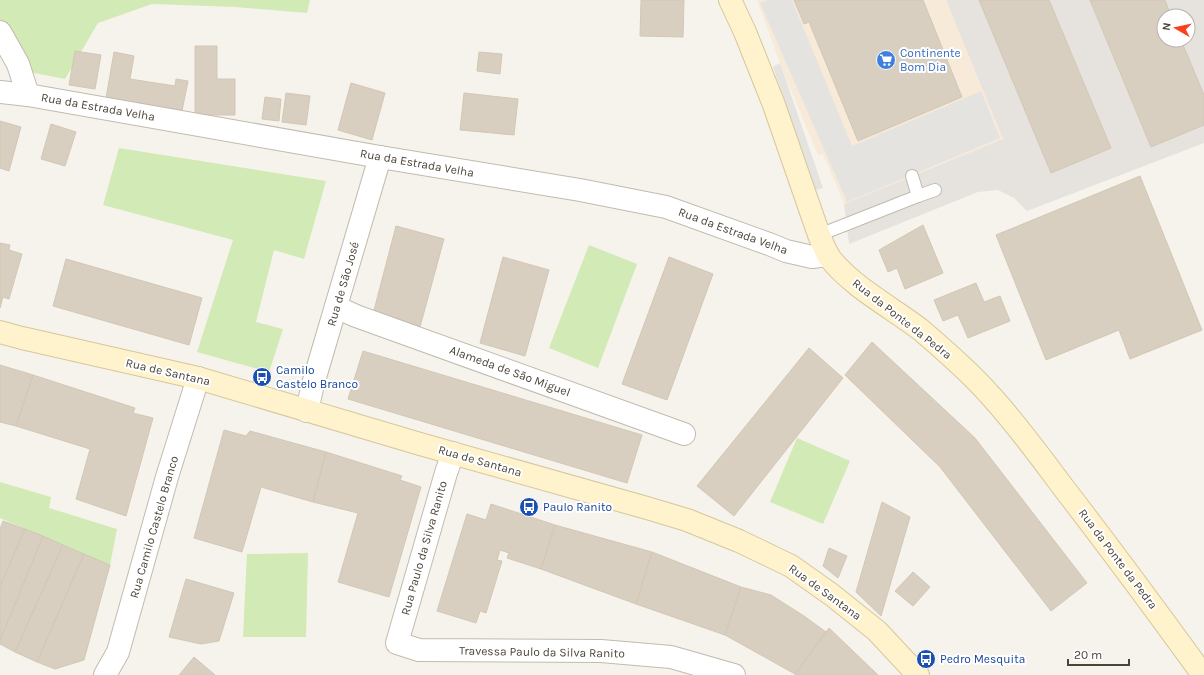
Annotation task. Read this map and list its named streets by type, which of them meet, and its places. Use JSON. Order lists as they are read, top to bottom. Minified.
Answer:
{"streets":{"main road":["Rua da Ponte da Pedra","Rua de Santana"],"street":["Rua da Estrada Velha","Rua de São José","Alameda de São Miguel","Rua Camilo Castelo Branco","Rua Paulo da Silva Ranito","Travessa Paulo da Silva Ranito"]},"crossings":[["Rua da Estrada Velha","Rua de São José"],["Rua da Estrada Velha","Rua da Ponte da Pedra"],["Rua de São José","Alameda de São Miguel"],["Rua de São José","Rua de Santana"],["Rua de Santana","Rua Camilo Castelo Branco"],["Rua de Santana","Rua Paulo da Silva Ranito"],["Rua Paulo da Silva Ranito","Travessa Paulo da Silva Ranito"]],"places":{"supermarket":["Continente Bom Dia"],"bus stop":["Camilo Castelo Branco","Paulo Ranito","Pedro Mesquita"]},"scale_bar":"20 m","north":"left"}
